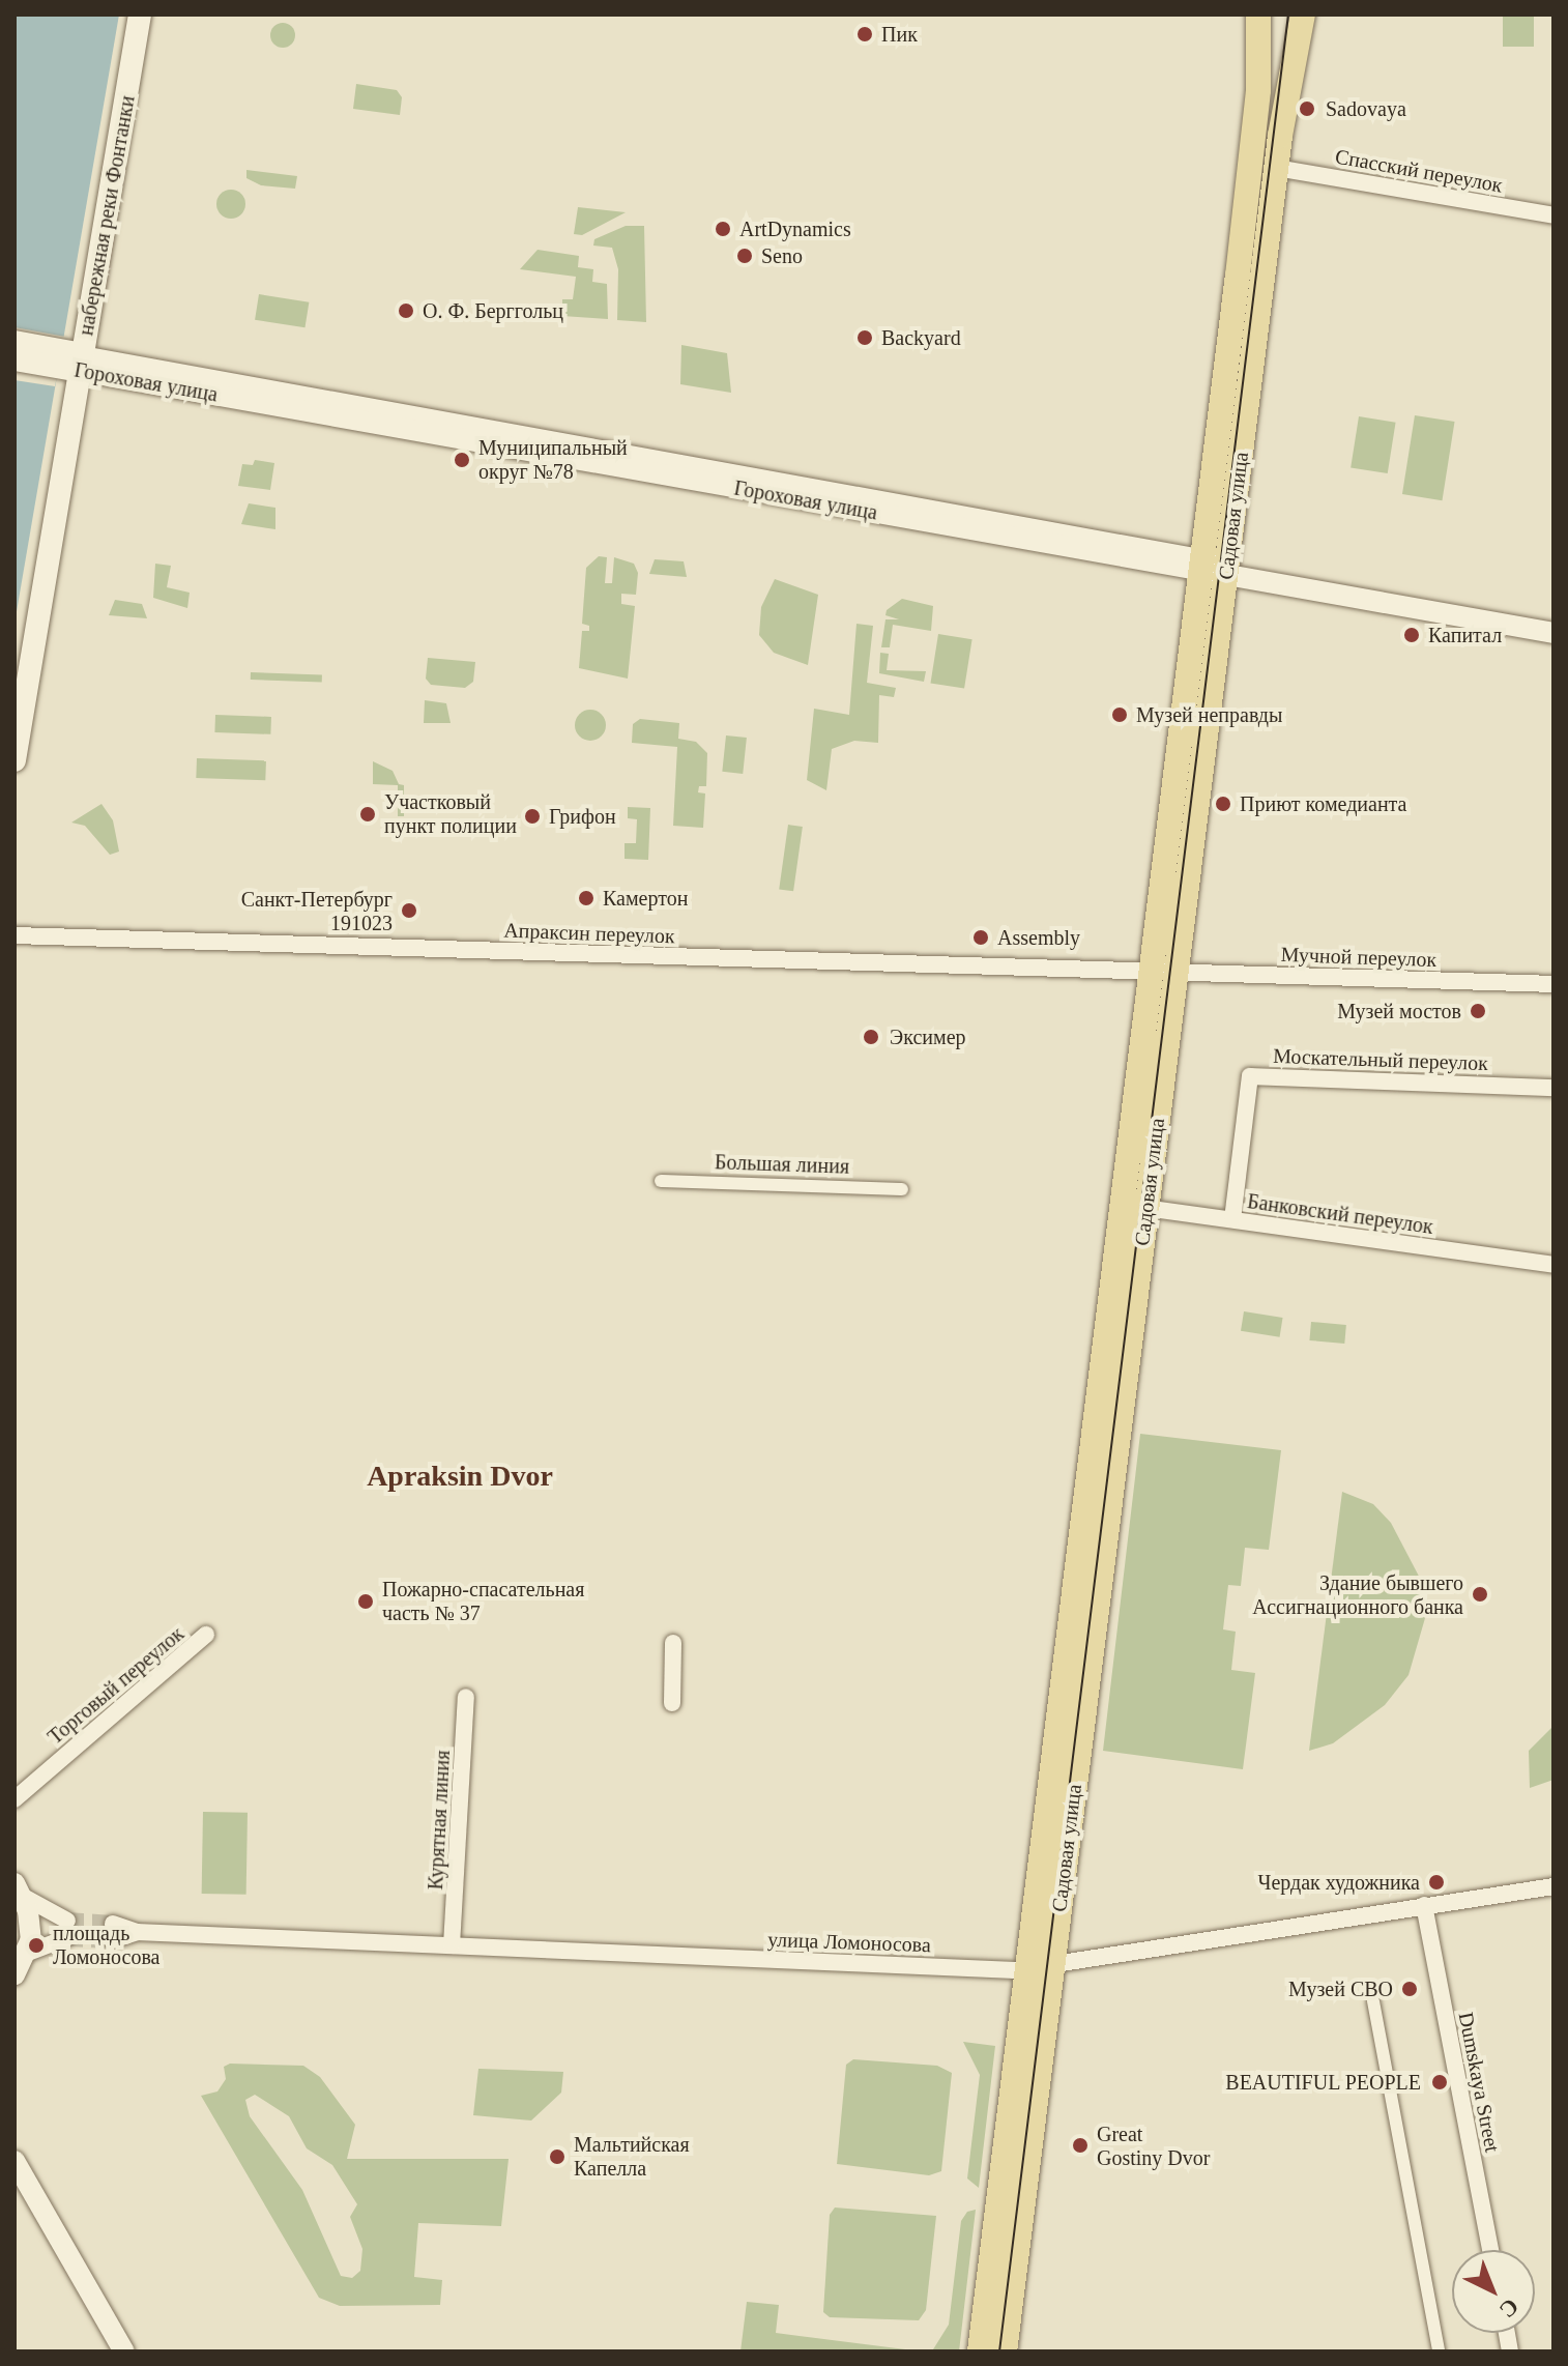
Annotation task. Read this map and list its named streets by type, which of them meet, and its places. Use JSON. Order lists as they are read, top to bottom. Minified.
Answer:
{"streets":{"main road":["набережная реки Фонтанки","Садовая улица"],"street":["Спасский переулок","Гороховая улица","Апраксин переулок","Мучной переулок","Москательный переулок","Большая линия","Банковский переулок","Торговый переулок","Курятная линия","улица Ломоносова","Dumskaya Street"]},"crossings":[["Спасский переулок","Садовая улица"],["набережная реки Фонтанки","Гороховая улица"],["Гороховая улица","Садовая улица"],["Садовая улица","Апраксин переулок"],["Садовая улица","Мучной переулок"],["Садовая улица","Банковский переулок"],["Садовая улица","улица Ломоносова"],["Апраксин переулок","Мучной переулок"],["Москательный переулок","Банковский переулок"],["Курятная линия","улица Ломоносова"],["улица Ломоносова","Dumskaya Street"]],"districts":["Apraksin Dvor"],"places":["Пик","Sadovaya","ArtDynamics","Seno","О. Ф. Берггольц","Backyard","Муниципальный округ №78","Капитал","Музей неправды","Приют комедианта","Участковый пункт полиции","Грифон","Камертон","Санкт-Петербург 191023","Assembly","Музей мостов","Эксимер","Здание бывшего Ассигнационного банка","Пожарно-спасательная часть № 37","Чердак художника","площадь Ломоносова","Музей СВО","BEAUTIFUL PEOPLE","Great Gostiny Dvor","Мальтийская Капелла"],"north":"bottom right"}
